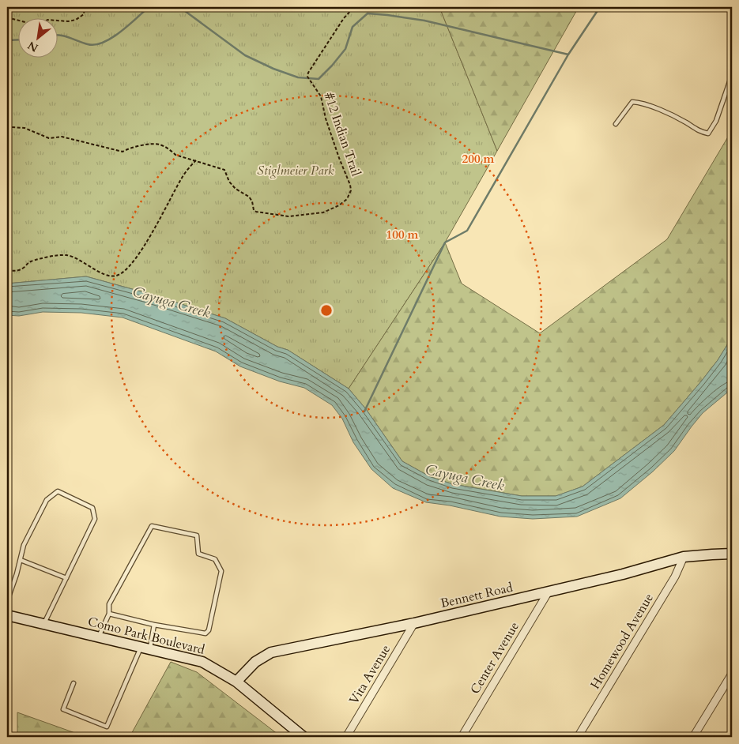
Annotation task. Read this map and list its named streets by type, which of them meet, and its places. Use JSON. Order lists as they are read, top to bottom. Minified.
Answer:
{"streets":{"street":["Bennett Road","Como Park Boulevard","Homewood Avenue","Center Avenue","Vita Avenue"],"path":["#12 Indian Trail"]},"crossings":[["Bennett Road","Como Park Boulevard"],["Bennett Road","Homewood Avenue"],["Bennett Road","Center Avenue"],["Bennett Road","Vita Avenue"]],"water":["Cayuga Creek"],"parks":["Stiglmeier Park"],"north":"bottom left","rings":["200 m","100 m"]}
